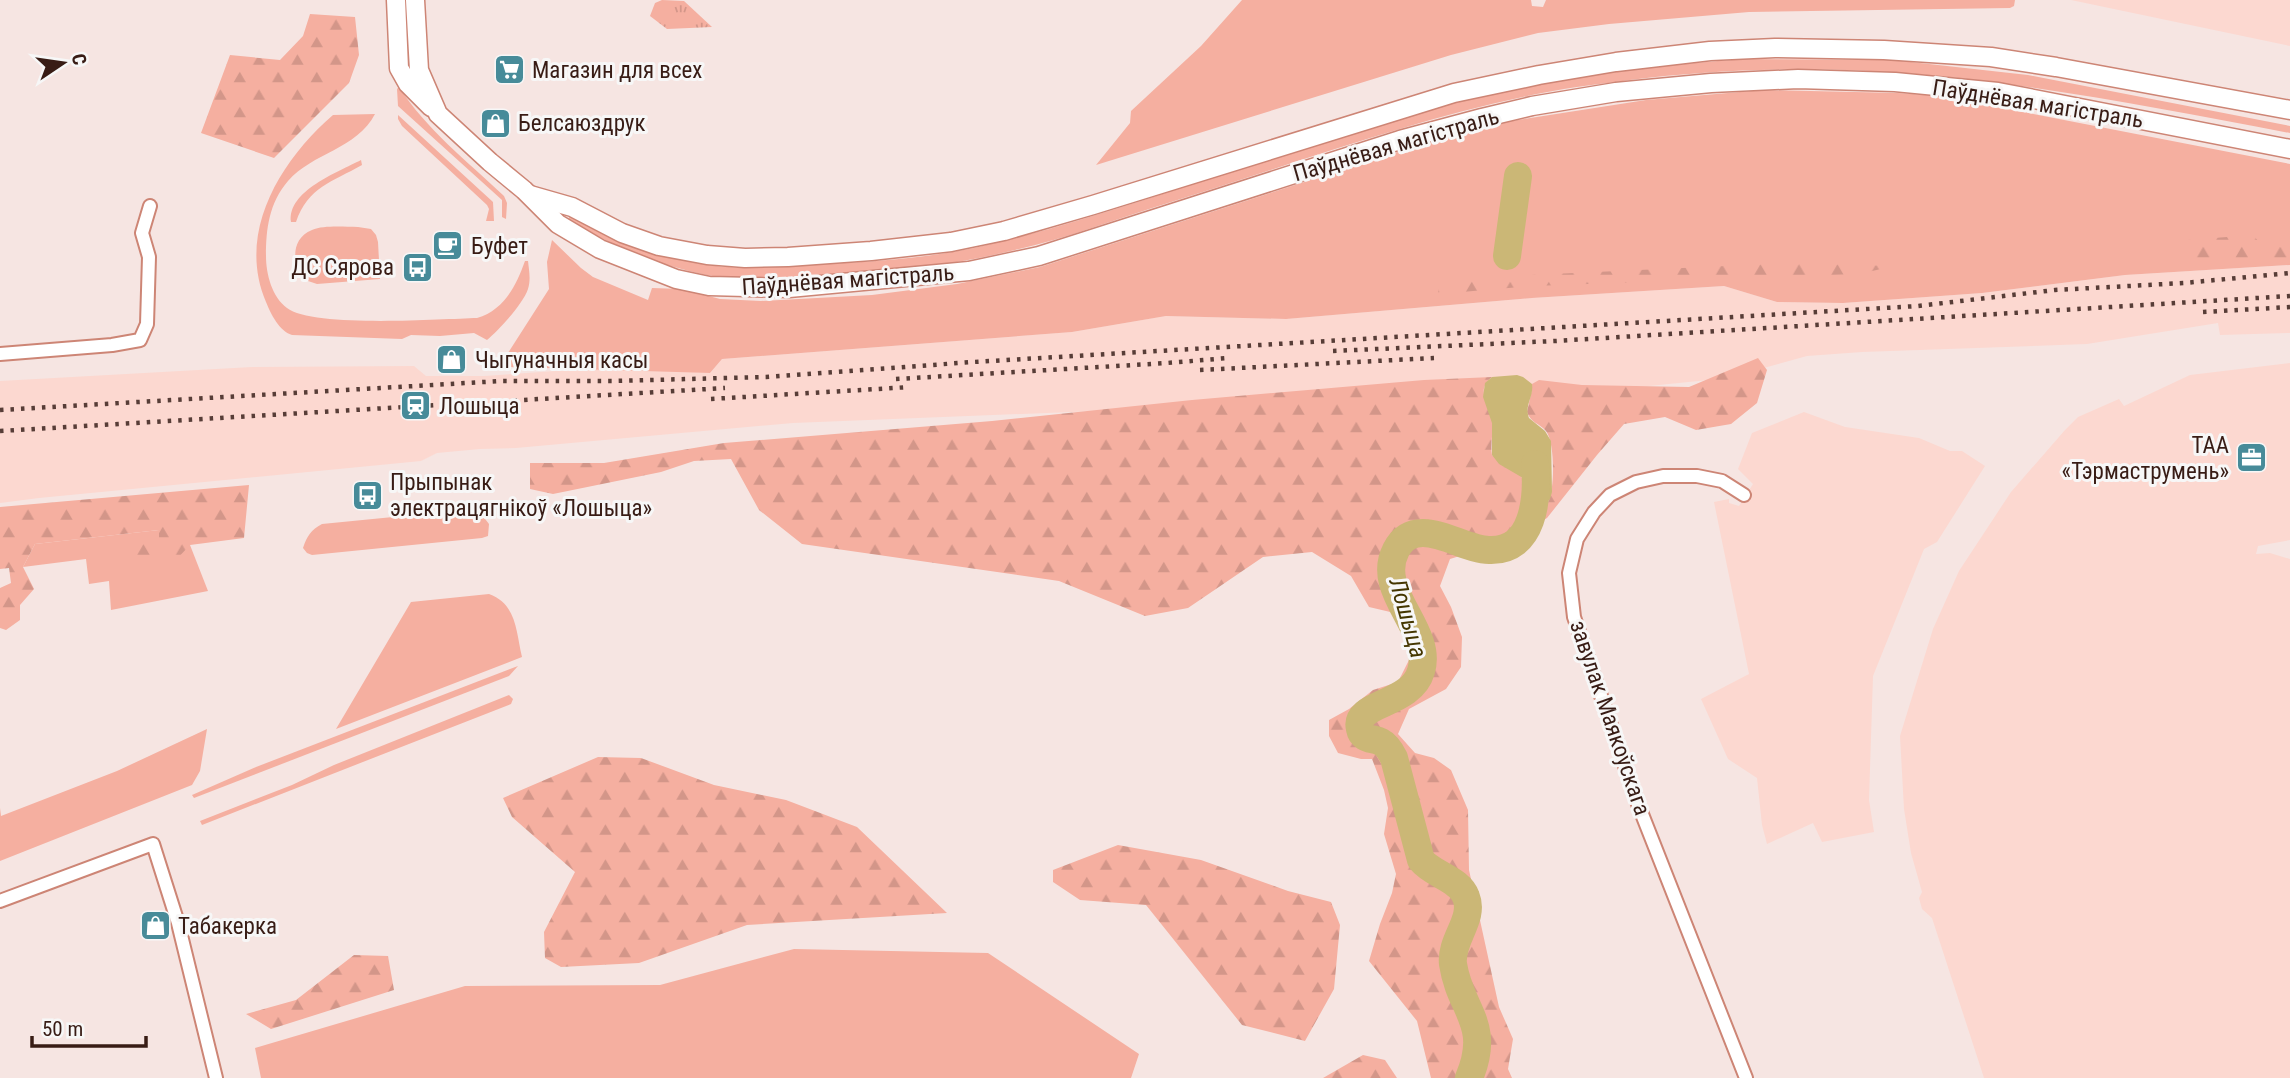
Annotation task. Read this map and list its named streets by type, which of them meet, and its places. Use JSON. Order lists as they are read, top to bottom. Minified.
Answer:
{"streets":{"main road":["Паўднёвая магістраль"],"street":["завулак Маякоўскага"]},"water":["Лошыца"],"places":{"supermarket":["Магазин для всех"],"shop":["Белсаюздрук","Чыгуначныя касы","Табакерка"],"cafe":["Буфет"],"bus stop":["ДС Сярова","Прыпынак электрацягнікоў «Лошыца»"],"station":["Лошыца"],"office":["ТАА «Тэрмаструмень»"]},"scale_bar":"50 m","north":"right"}
